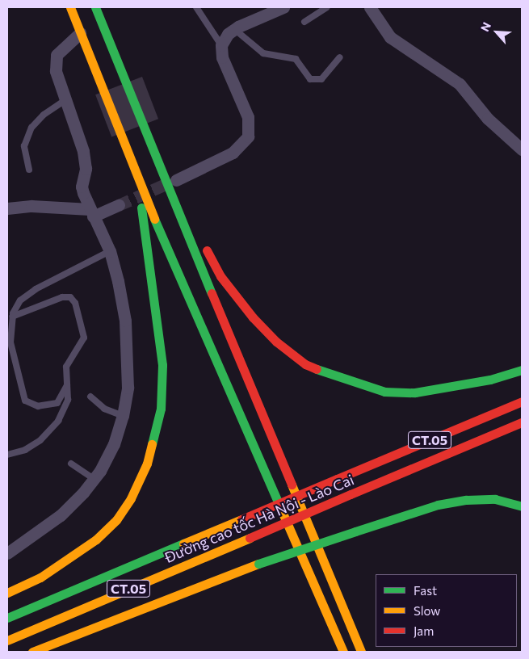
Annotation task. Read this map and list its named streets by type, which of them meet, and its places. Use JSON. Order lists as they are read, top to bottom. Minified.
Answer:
{"streets":{"highway":["CT.05","Đường cao tốc Hà Nội - Lào Cai"]},"legend":["Fast","Slow","Jam"],"north":"top left"}
